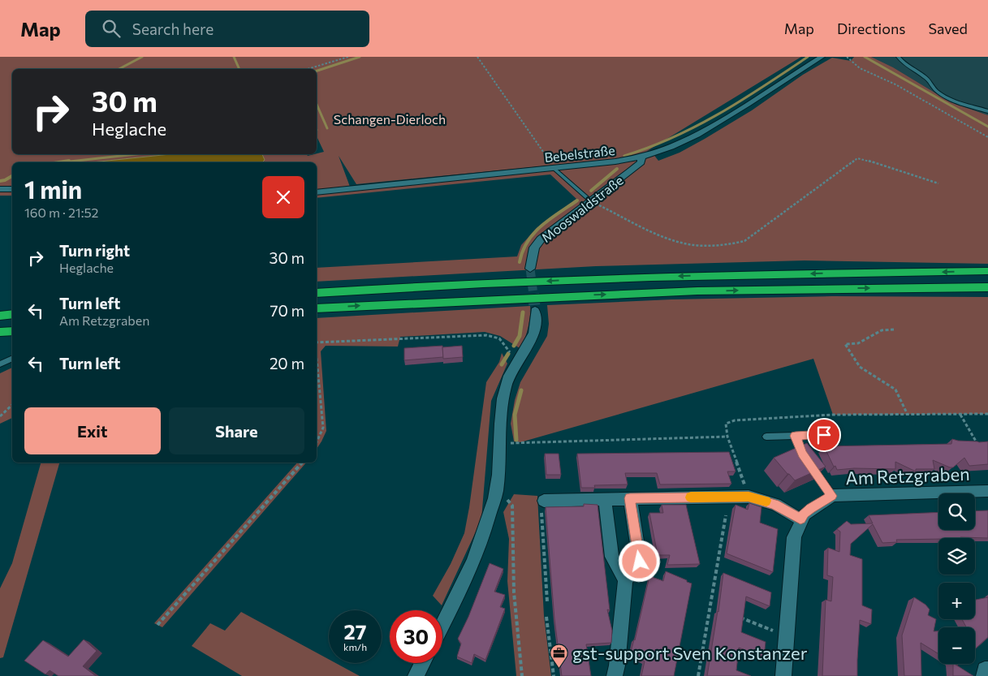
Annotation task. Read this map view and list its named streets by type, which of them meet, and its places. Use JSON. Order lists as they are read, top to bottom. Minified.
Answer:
{"streets":{"street":["Bebelstraße","Mooswaldstraße","Am Retzgraben"]},"crossings":[["Bebelstraße","Mooswaldstraße"]],"parks":["Schangen-Dierloch"],"places":{"office":["gst-support Sven Konstanzer"]},"page":{"header":"Map","search":"Search here","nav":["Map","Directions","Saved"],"turn":["30 m","Heglache"],"heading":["1 min","160 m · 21:52"],"list":[{"name":"Turn right","note":"Heglache","value":"30 m"},{"name":"Turn left","note":"Am Retzgraben","value":"70 m"},{"name":"Turn left","value":"20 m"}],"buttons":["Exit","Share"],"map_buttons":["+","−"],"speed":"27 km/h","limit":"30"}}
